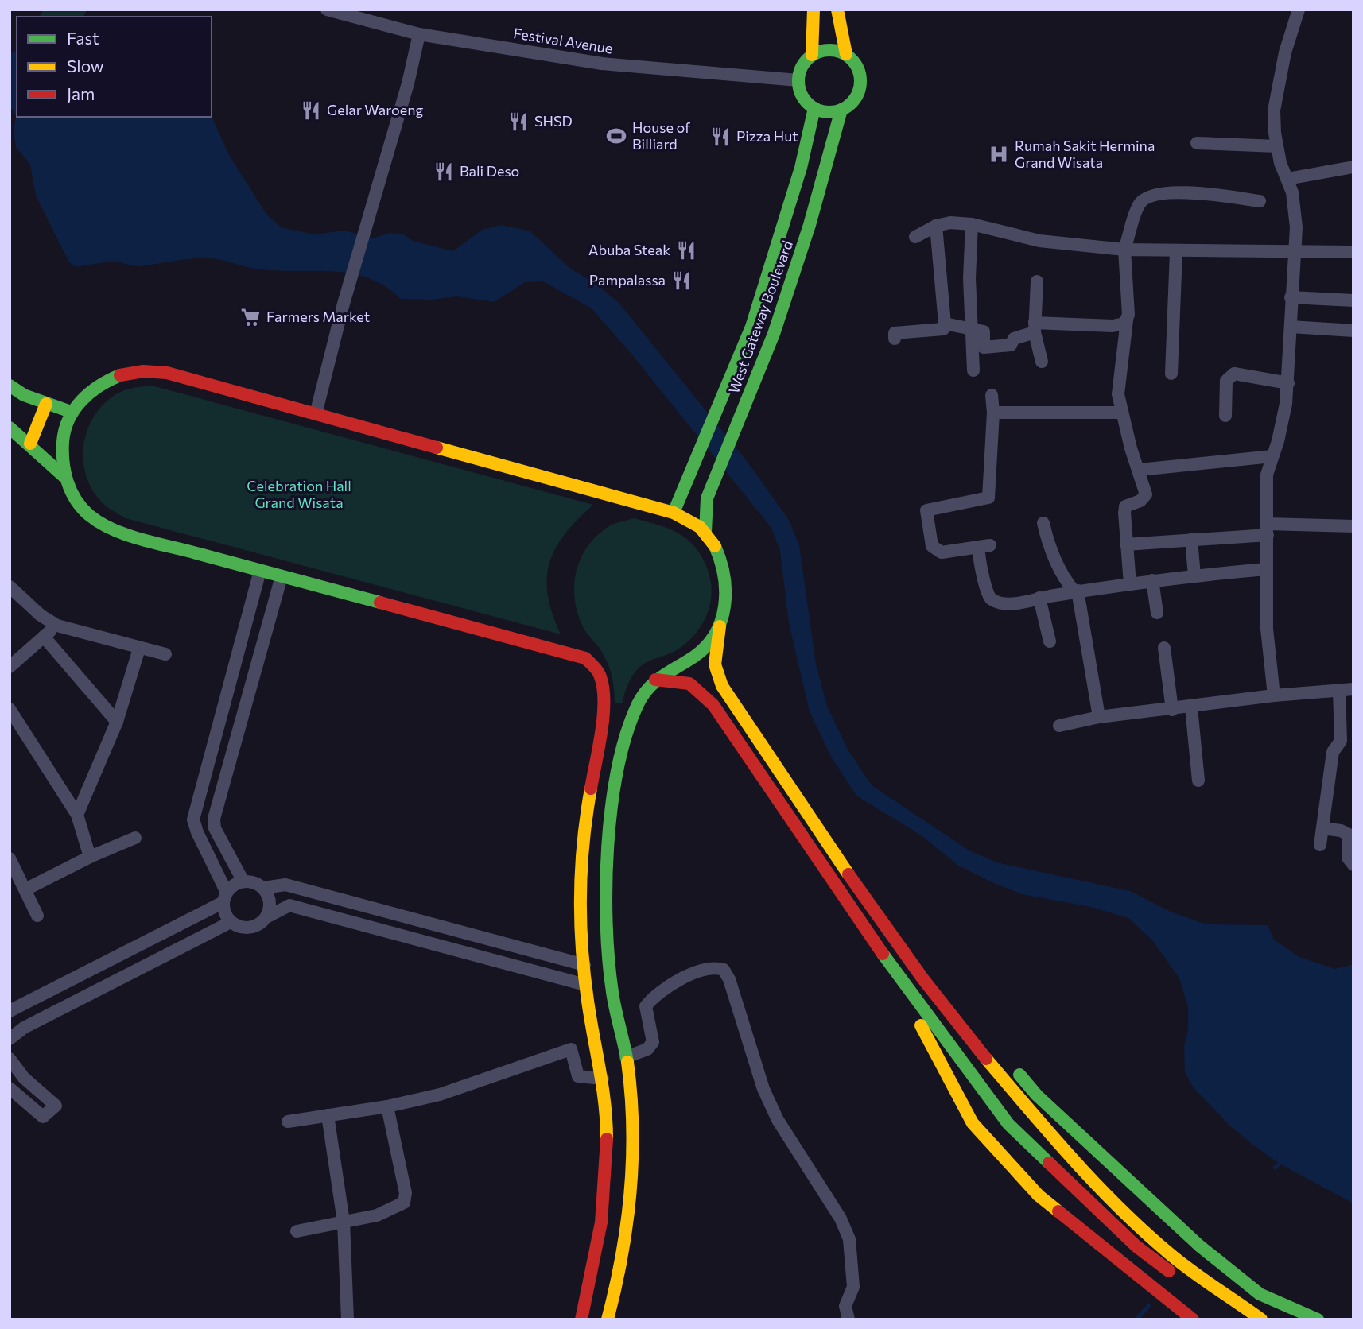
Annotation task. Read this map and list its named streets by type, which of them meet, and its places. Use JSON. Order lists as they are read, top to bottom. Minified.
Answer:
{"streets":{"main road":["West Gateway Boulevard"],"street":["Festival Avenue"]},"crossings":[["Festival Avenue","West Gateway Boulevard"]],"parks":["Celebration Hall Grand Wisata"],"places":{"restaurant":["Gelar Waroeng","SHSD","Pizza Hut","Bali Deso","Abuba Steak","Pampalassa"],"sports":["House of Billiard"],"hospital":["Rumah Sakit Hermina Grand Wisata"],"supermarket":["Farmers Market"]},"legend":["Fast","Slow","Jam"]}
